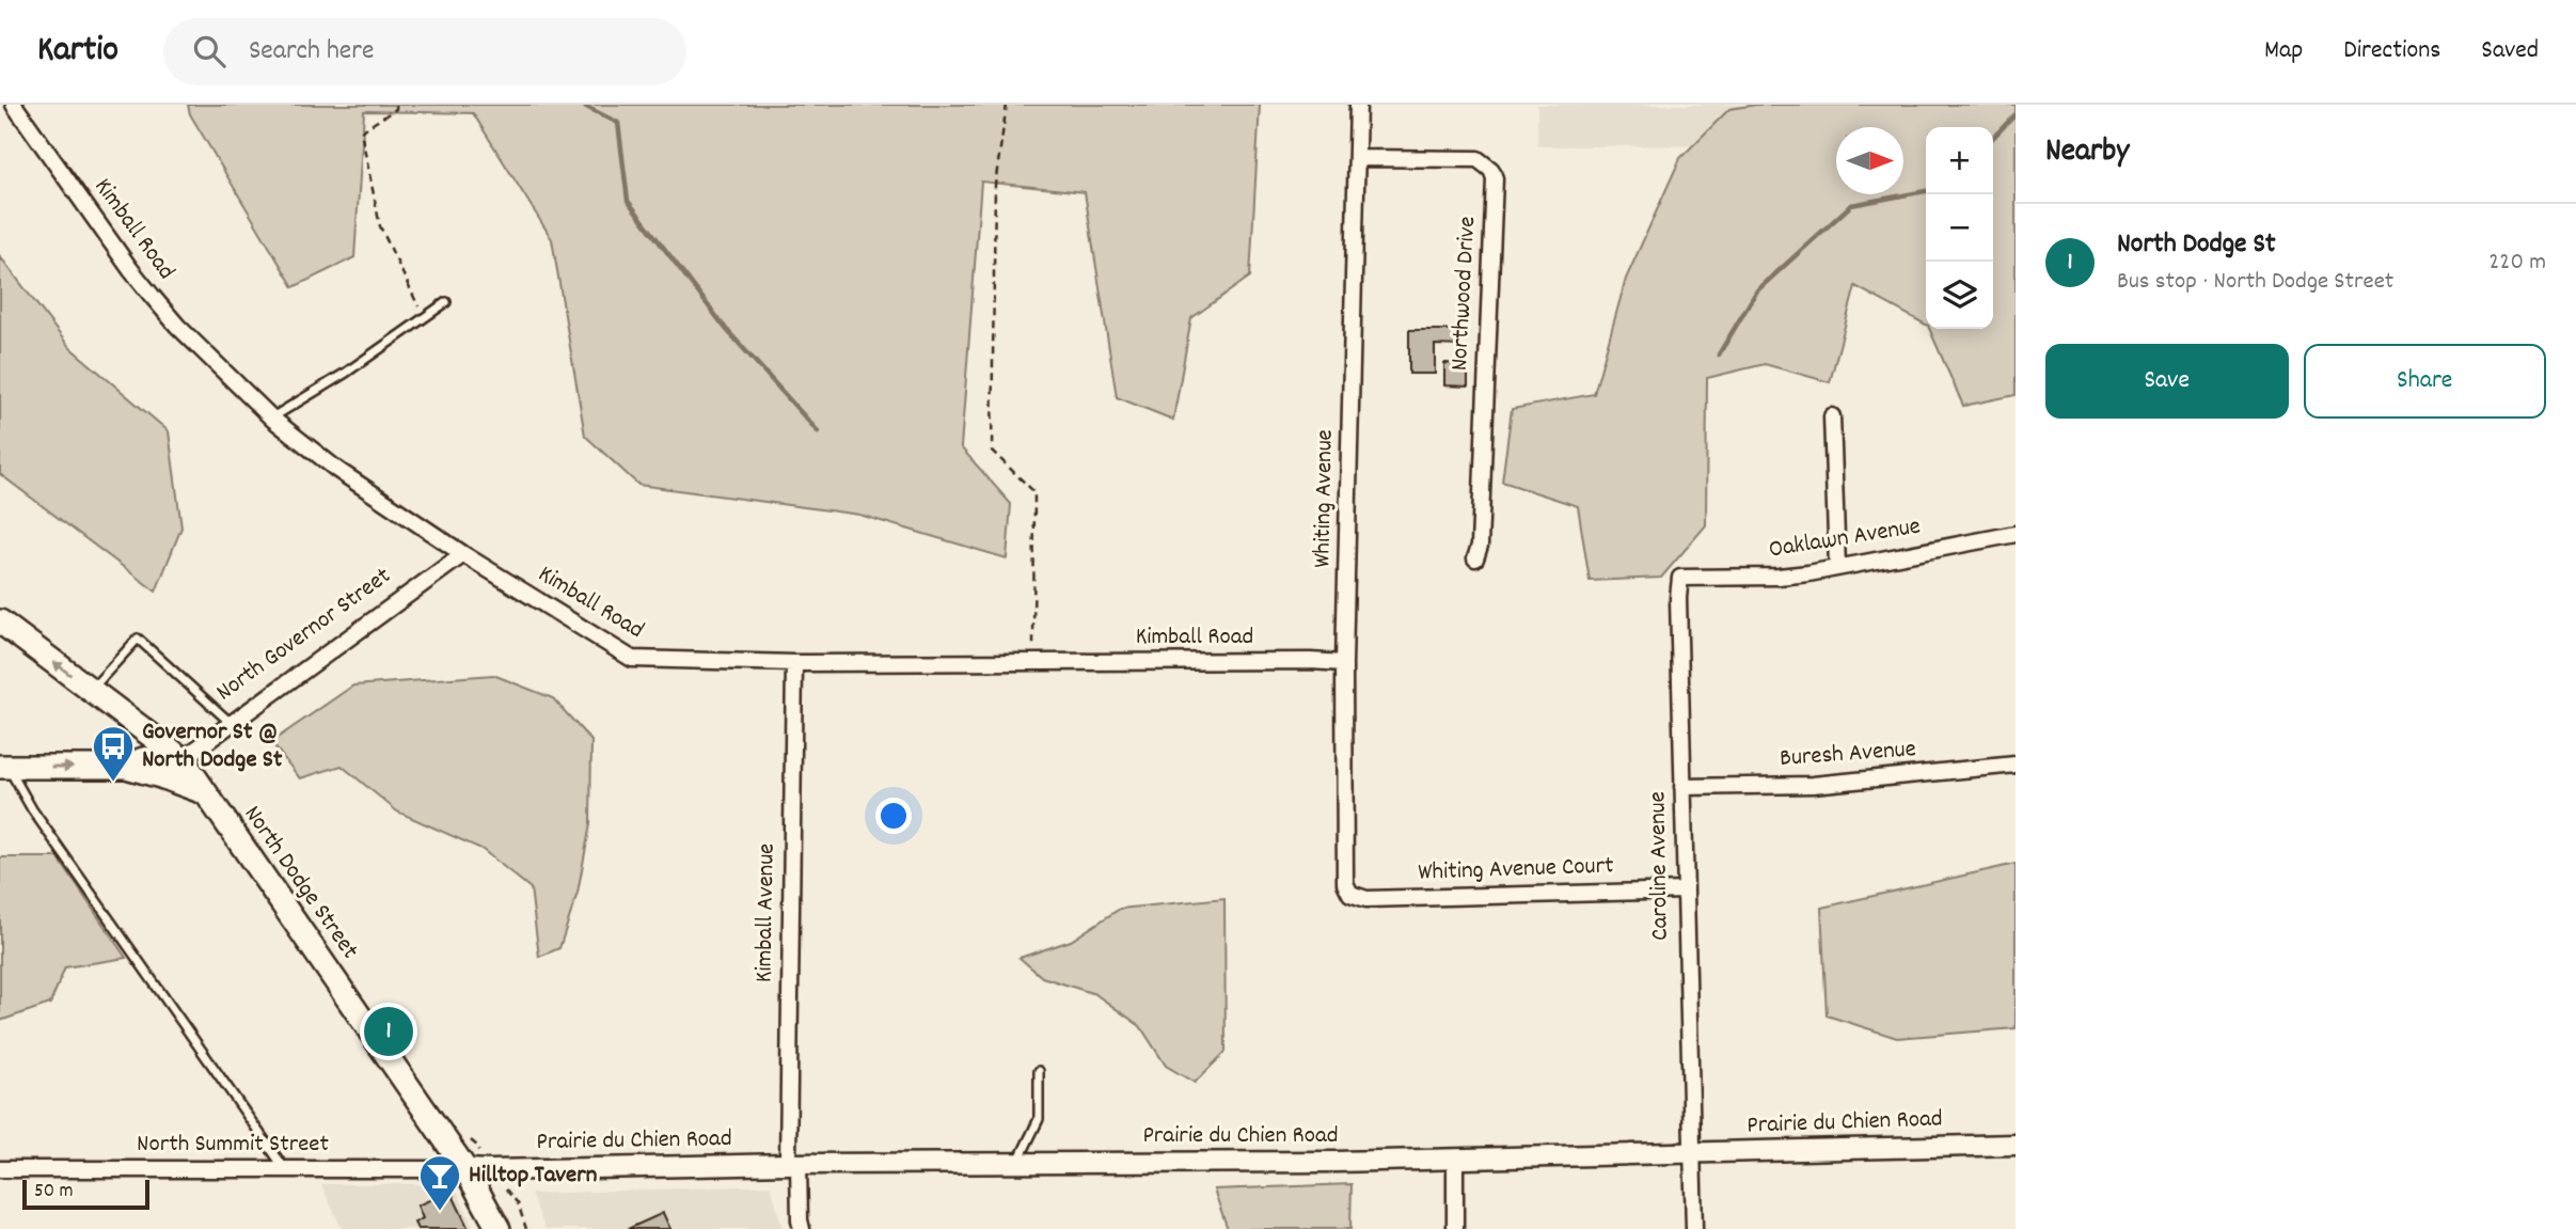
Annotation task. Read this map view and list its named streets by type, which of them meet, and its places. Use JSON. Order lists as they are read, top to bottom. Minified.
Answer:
{"streets":{"main road":["North Dodge Street"],"street":["Kimball Road","Northwood Drive","Whiting Avenue","Oaklawn Avenue","North Governor Street","Buresh Avenue","Caroline Avenue","Whiting Avenue Court","Kimball Avenue","Prairie du Chien Road","North Summit Street"]},"crossings":[["Kimball Road","Whiting Avenue"],["Kimball Road","North Governor Street"],["Kimball Road","Kimball Avenue"],["Northwood Drive","Whiting Avenue"],["Whiting Avenue","Whiting Avenue Court"],["Oaklawn Avenue","Caroline Avenue"],["North Governor Street","North Dodge Street"],["Buresh Avenue","Caroline Avenue"],["Caroline Avenue","Whiting Avenue Court"],["Caroline Avenue","Prairie du Chien Road"],["North Dodge Street","Prairie du Chien Road"],["North Dodge Street","North Summit Street"],["Kimball Avenue","Prairie du Chien Road"],["Prairie du Chien Road","North Summit Street"]],"places":{"bus stop":["Governor St @ North Dodge St"],"bar":["Hilltop Tavern"]},"scale_bar":"50 m","north":"right","page":{"header":"Kartio","search":"Search here","nav":["Map","Directions","Saved"],"heading":"Nearby","map_buttons":["+","−"],"list":[{"mark":"1","name":"North Dodge St","note":"Bus stop · North Dodge Street","value":"220 m"}],"buttons":["Save","Share"],"pins":"1","scale":"50 m"}}
